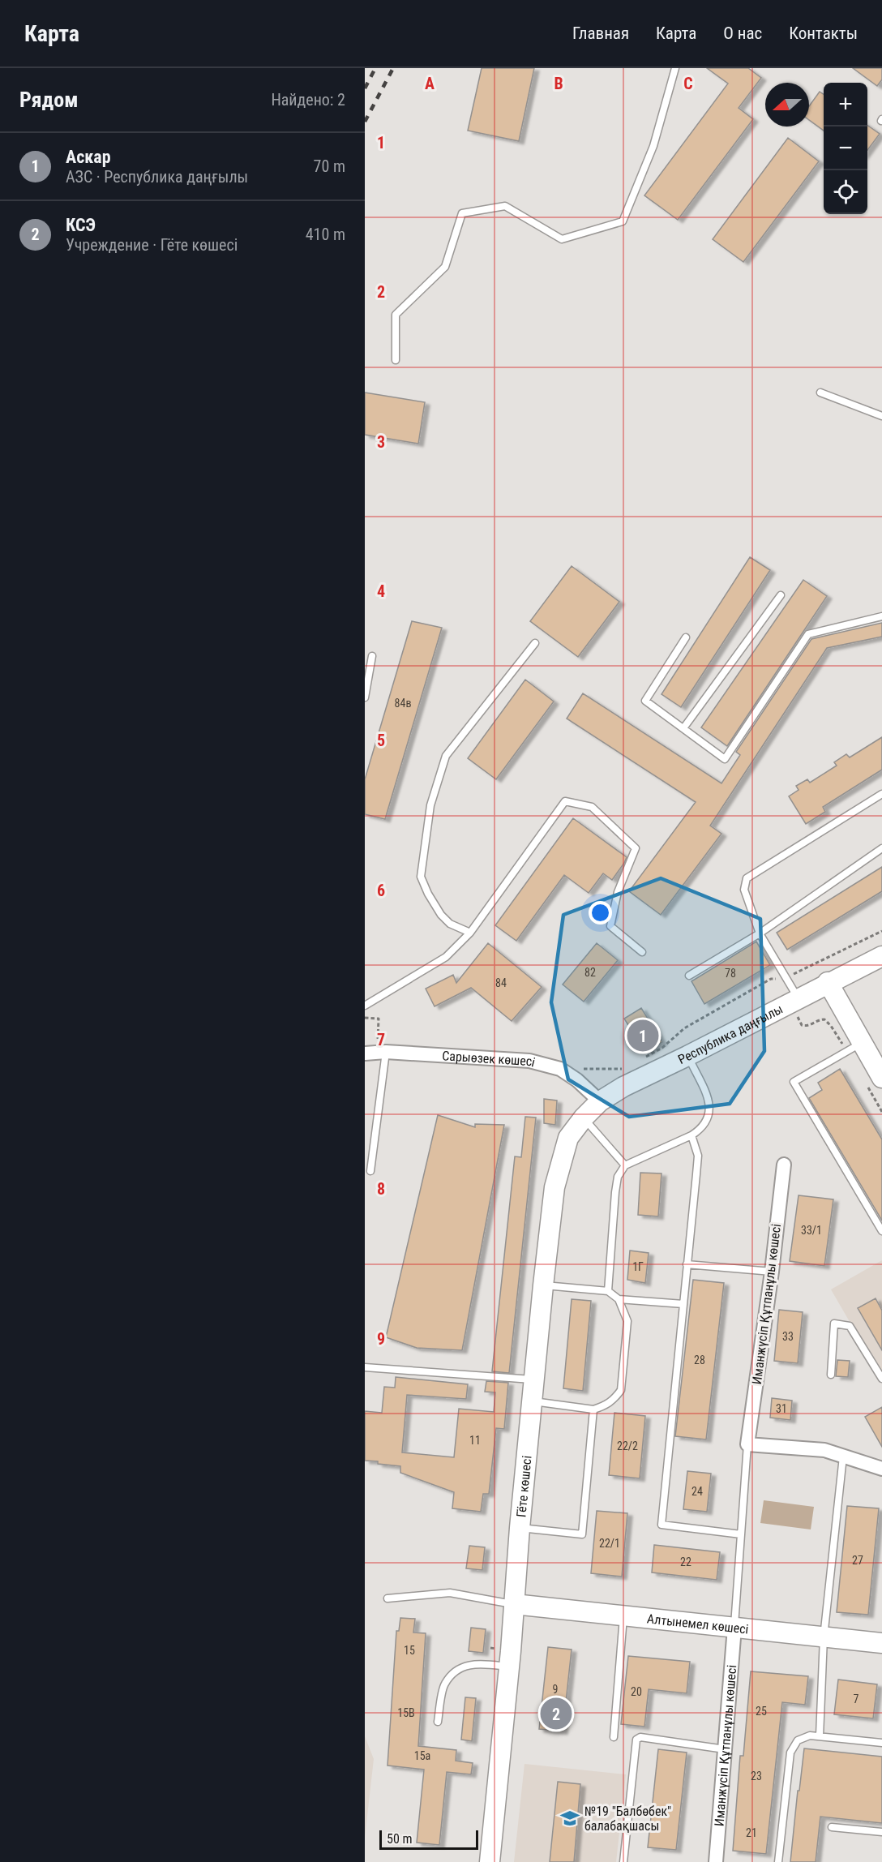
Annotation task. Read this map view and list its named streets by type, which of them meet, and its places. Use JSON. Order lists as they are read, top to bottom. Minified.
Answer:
{"streets":{"main road":["Республика даңғылы","Гёте көшесі","Алтынемел көшесі"],"street":["Сарыөзек көшесі","Иманжүсіп Құтпанұлы көшесі"]},"crossings":[["Республика даңғылы","Сарыөзек көшесі"],["Республика даңғылы","Гёте көшесі"],["Иманжүсіп Құтпанұлы көшесі","Алтынемел көшесі"],["Гёте көшесі","Алтынемел көшесі"]],"places":{"school or university":["№19 \"Балбөбек\" балабақшасы"]},"house_numbers":["84в","82","78","84","33/1","1Г","33","28","31","11","22/2","24","22/1","27","22","15","9","20","7","25","15В","15а","23","21"],"scale_bar":"50 m","north":"left","page":{"header":"Карта","nav":["Главная","Карта","О нас","Контакты"],"heading":["Рядом","Найдено: 2"],"map_buttons":["+","−"],"list":[{"mark":"1","name":"Аскар","note":"АЗС · Республика даңғылы","value":"70 m"},{"mark":"2","name":"КСЭ","note":"Учреждение · Гёте көшесі","value":"410 m"}],"pins":["1","2"],"scale":"50 m"},"grid":{"columns":["A","B","C"],"rows":["1","2","3","4","5","6","7","8","9"]}}
